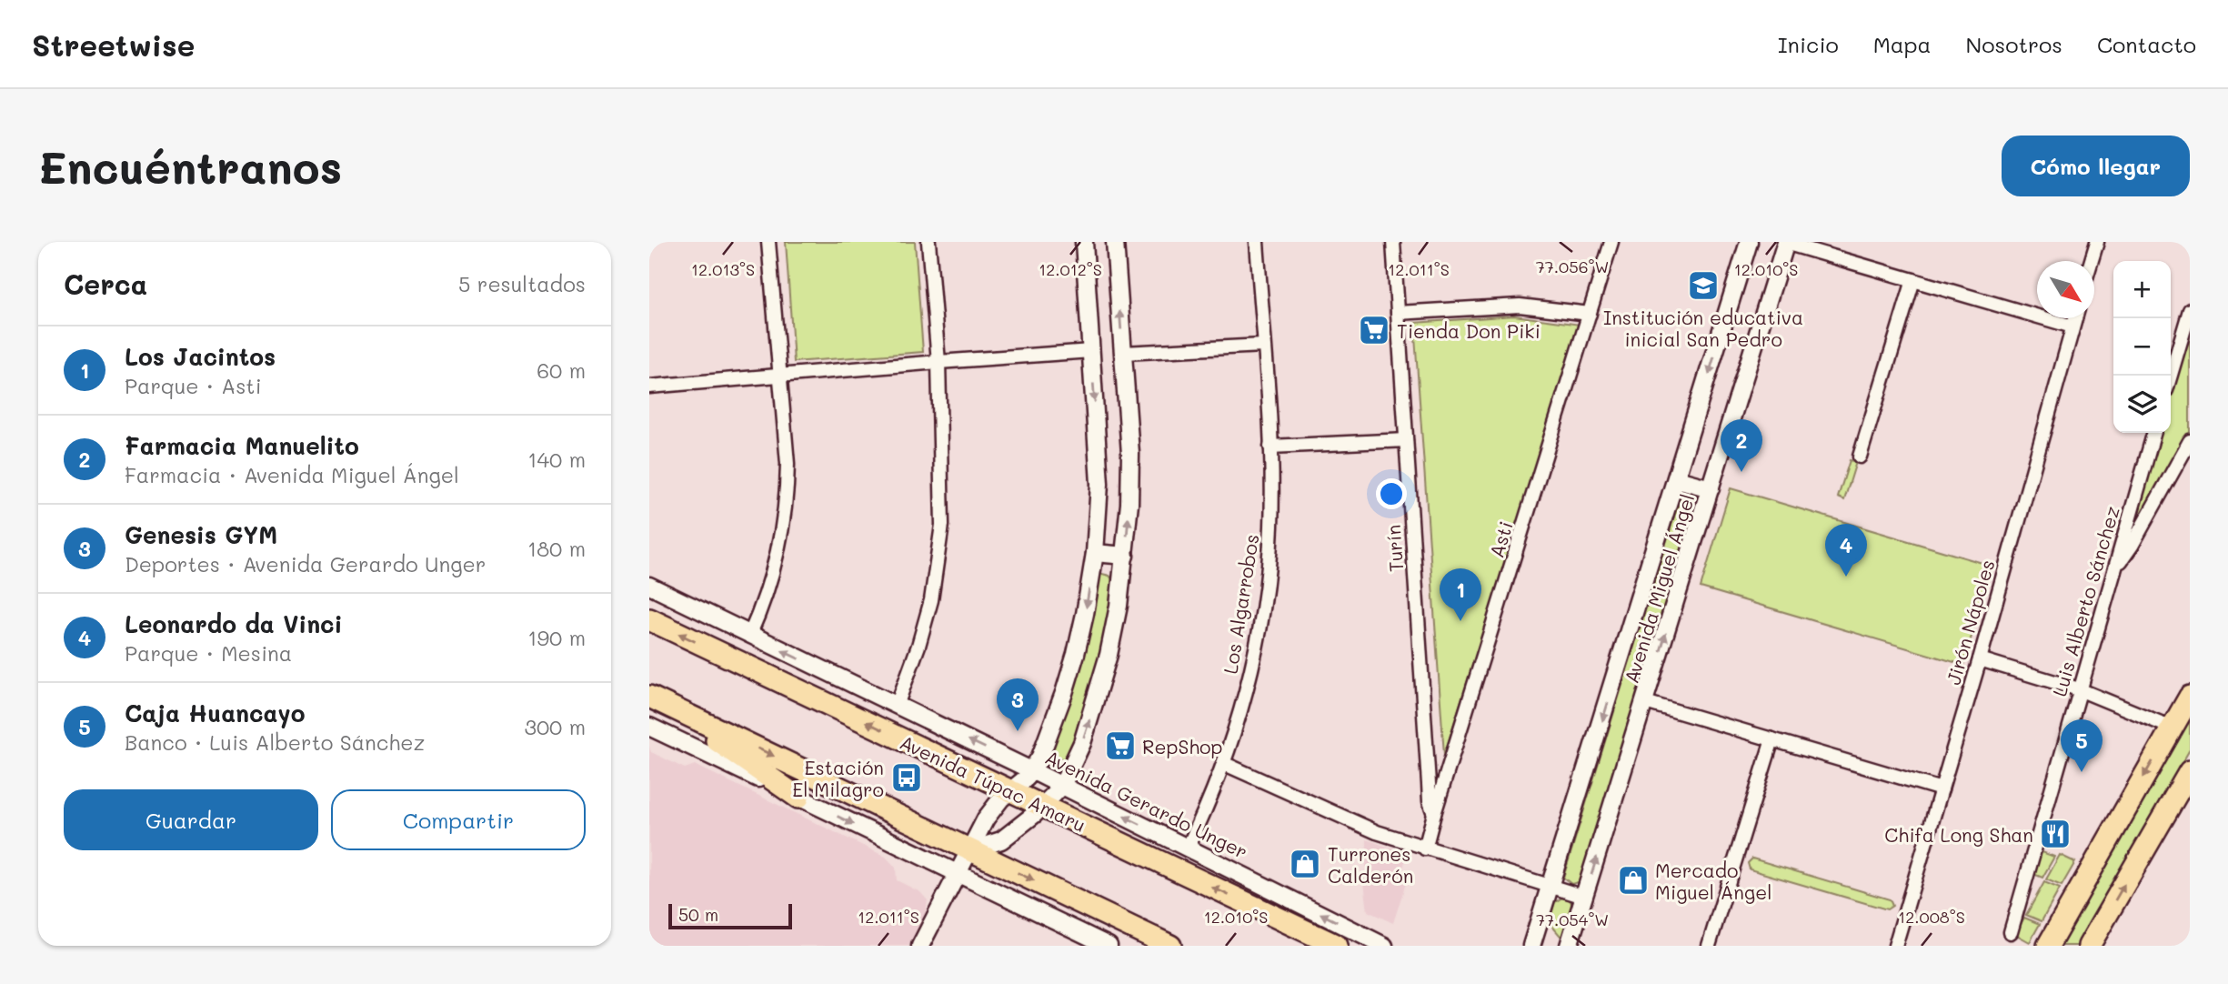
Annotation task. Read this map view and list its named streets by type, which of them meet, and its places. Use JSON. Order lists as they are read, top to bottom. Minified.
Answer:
{"streets":{"main road":["Avenida Túpac Amaru"],"street":["Asti","Turín","Avenida Miguel Ángel","Luis Alberto Sánchez","Los Algarrobos","Jirón Nápoles","Avenida Gerardo Unger"]},"crossings":[["Asti","Turín"],["Los Algarrobos","Avenida Gerardo Unger"]],"places":{"school or university":["Institución educativa inicial San Pedro"],"supermarket":["Tienda Don Piki","RepShop"],"bus stop":["Estación El Milagro"],"restaurant":["Chifa Long Shan"],"shop":["Turrones Calderón","Mercado Miguel Ángel"]},"scale_bar":"50 m","north":"bottom right","page":{"header":"Streetwise","nav":["Inicio","Mapa","Nosotros","Contacto"],"buttons":["Cómo llegar",["Guardar","Compartir"]],"title":"Encuéntranos","heading":["Cerca","5 resultados"],"map_buttons":["+","−"],"list":[{"mark":"1","name":"Los Jacintos","note":"Parque · Asti","value":"60 m"},{"mark":"2","name":"Farmacia Manuelito","note":"Farmacia · Avenida Miguel Ángel","value":"140 m"},{"mark":"3","name":"Genesis GYM","note":"Deportes · Avenida Gerardo Unger","value":"180 m"},{"mark":"4","name":"Leonardo da Vinci","note":"Parque · Mesina","value":"190 m"},{"mark":"5","name":"Caja Huancayo","note":"Banco · Luis Alberto Sánchez","value":"300 m"}],"pins":["2","4","1","3","5"],"scale":"50 m"},"coordinates":["77.056°W","12.011°S","12.010°S","12.013°S","12.012°S","12.008°S","77.054°W"]}
